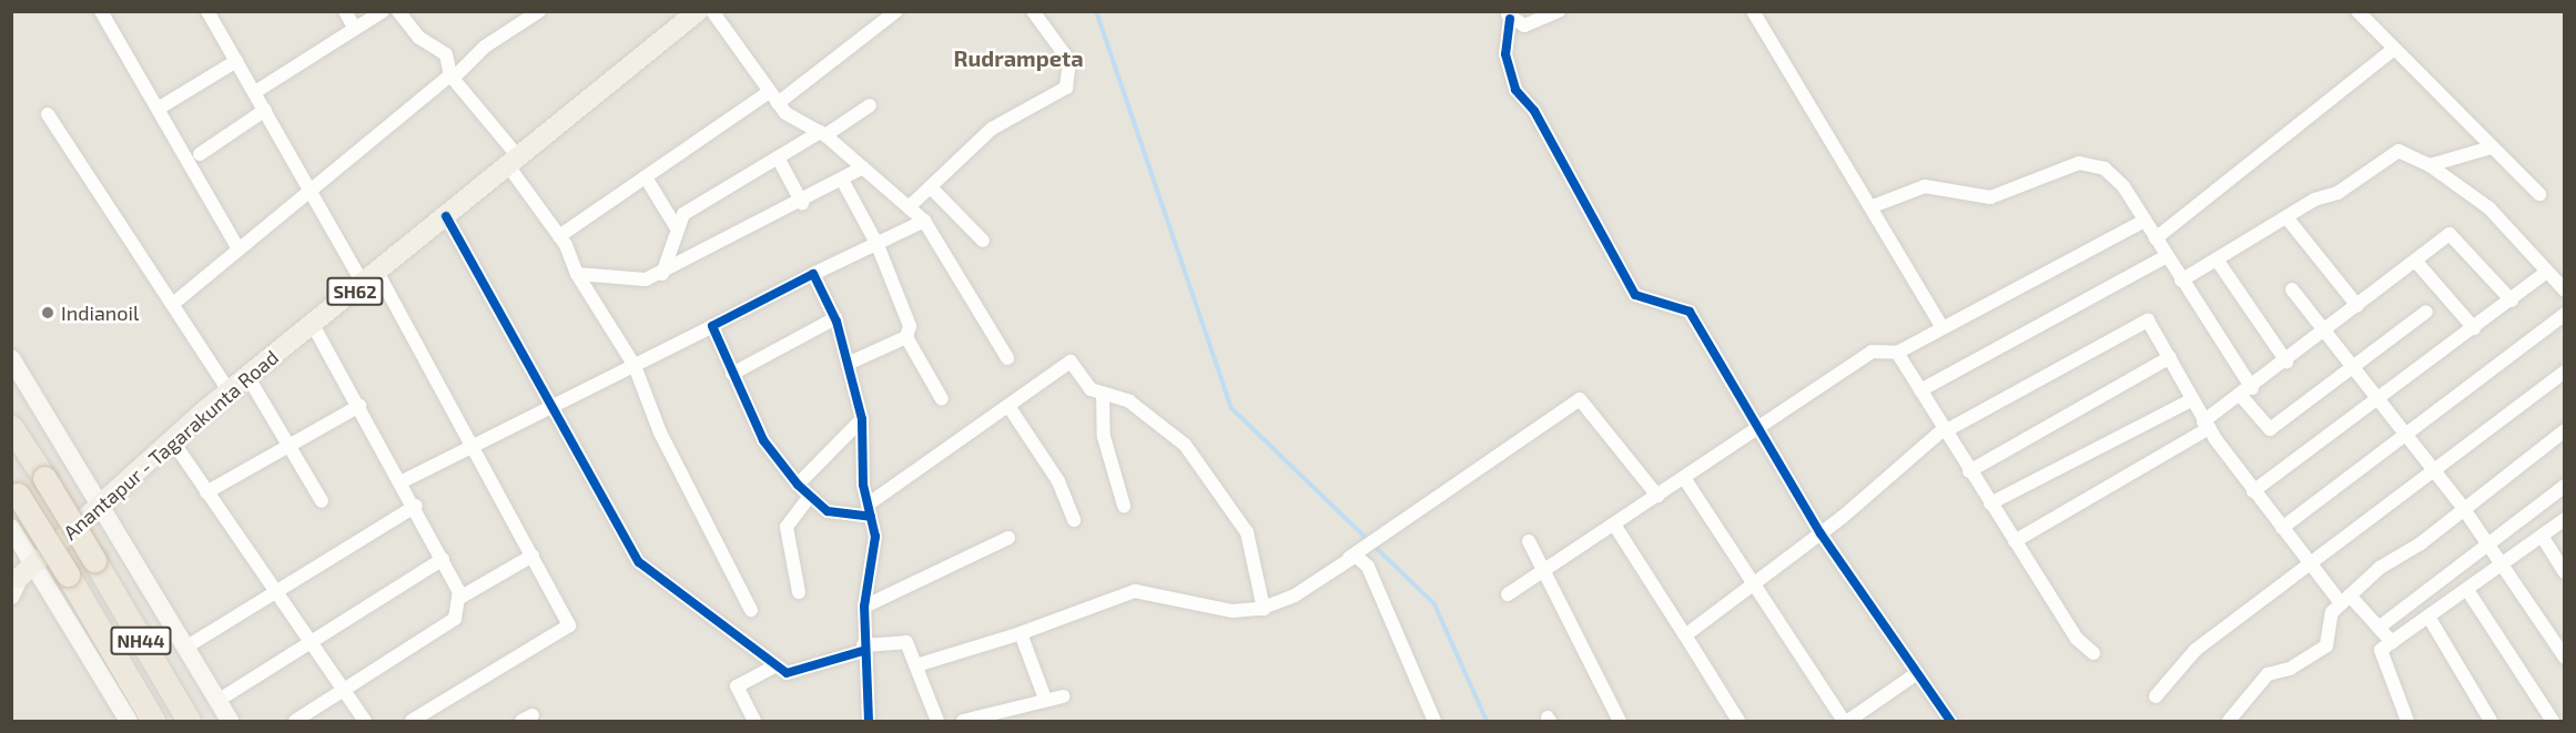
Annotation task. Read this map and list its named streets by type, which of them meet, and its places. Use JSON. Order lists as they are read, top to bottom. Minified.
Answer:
{"streets":{"highway":["NH44"],"main road":["SH62","Anantapur - Tagarakunta Road"]},"districts":["Rudrampeta"],"places":["Indianoil"]}
